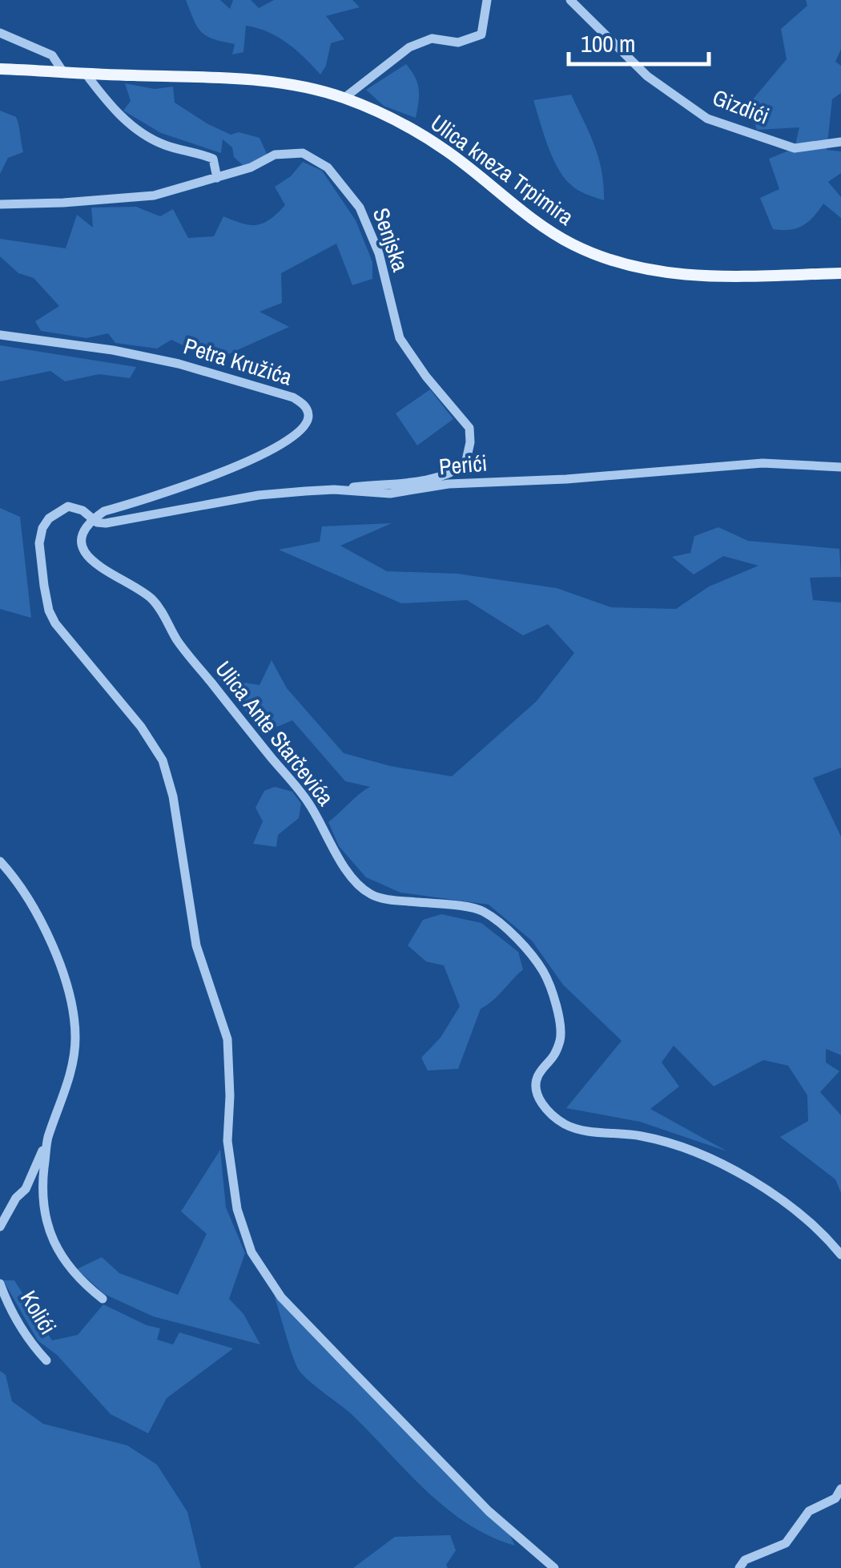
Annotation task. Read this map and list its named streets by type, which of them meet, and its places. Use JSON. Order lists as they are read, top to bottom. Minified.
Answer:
{"streets":{"main road":["Ulica kneza Trpimira"],"street":["Gizdići","Senjska","Petra Kružića","Perići","Ulica Ante Starčevića","Kolići"]},"crossings":[["Senjska","Perići"],["Petra Kružića","Perići"],["Petra Kružića","Ulica Ante Starčevića"],["Perići","Ulica Ante Starčevića"]],"scale_bar":"100 m"}
